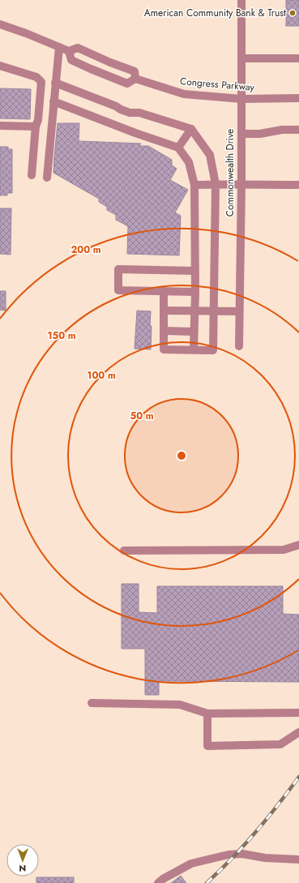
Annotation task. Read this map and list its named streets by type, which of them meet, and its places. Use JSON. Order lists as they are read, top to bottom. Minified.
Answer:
{"streets":{"street":["Congress Parkway","Commonwealth Drive"]},"crossings":[["Congress Parkway","Commonwealth Drive"]],"places":["American Community Bank & Trust"],"north":"bottom","rings":["200 m","150 m","100 m","50 m"]}
